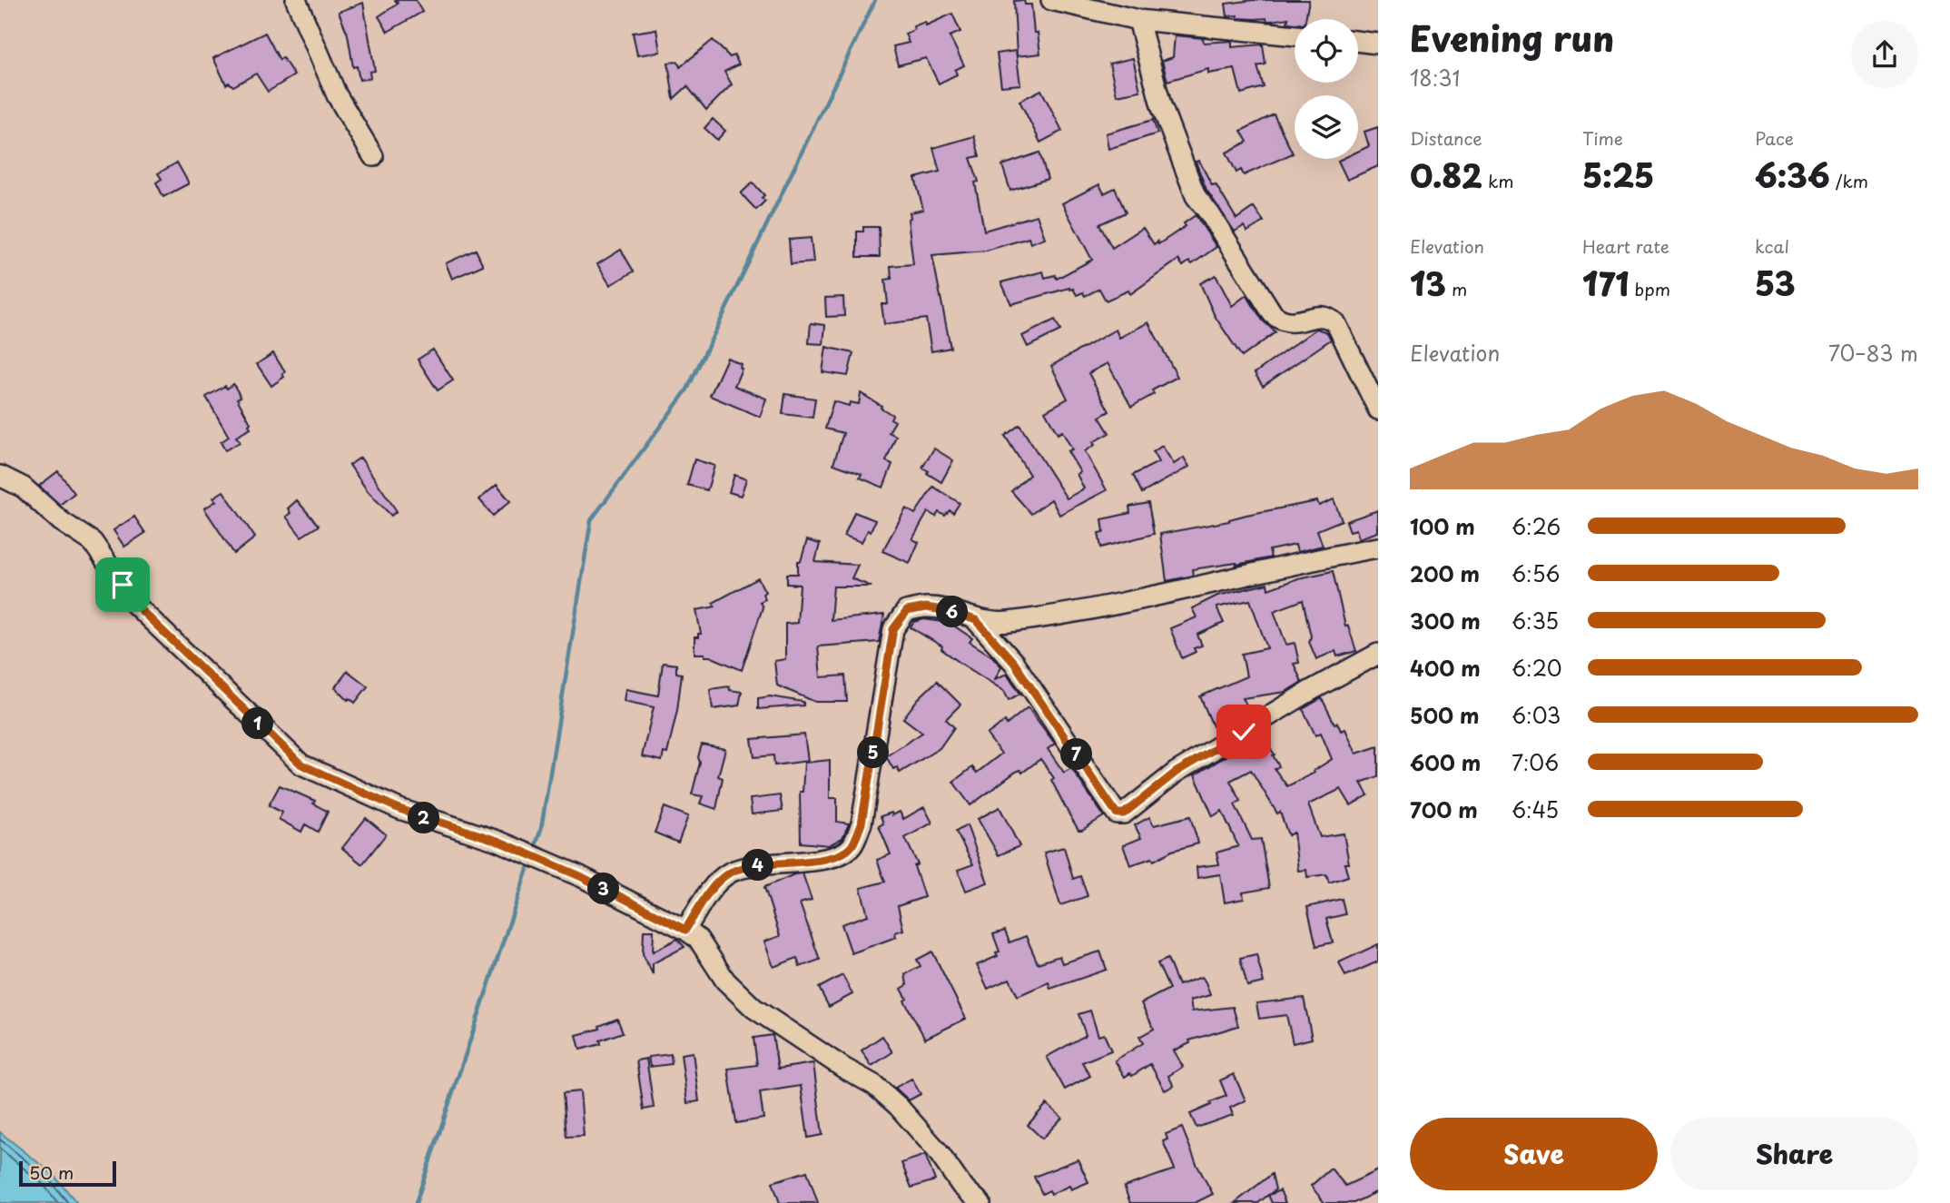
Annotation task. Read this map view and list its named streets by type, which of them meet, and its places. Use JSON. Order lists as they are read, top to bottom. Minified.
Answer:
{"scale_bar":"50 m","page":{"heading":["Evening run","18:31"],"stats":[["Distance","0.82 km"],["Time","5:25"],["Pace","6:36 /km"],["Elevation","13 m"],["Heart rate","171 bpm"],["kcal","53"]],"chart":["Elevation","70–83 m"],"list":[{"name":"100 m","note":"6:26"},{"name":"200 m","note":"6:56"},{"name":"300 m","note":"6:35"},{"name":"400 m","note":"6:20"},{"name":"500 m","note":"6:03"},{"name":"600 m","note":"7:06"},{"name":"700 m","note":"6:45"}],"pins":["6","1","5","7","2","4","3"],"buttons":["Save","Share"],"scale":"50 m"}}
